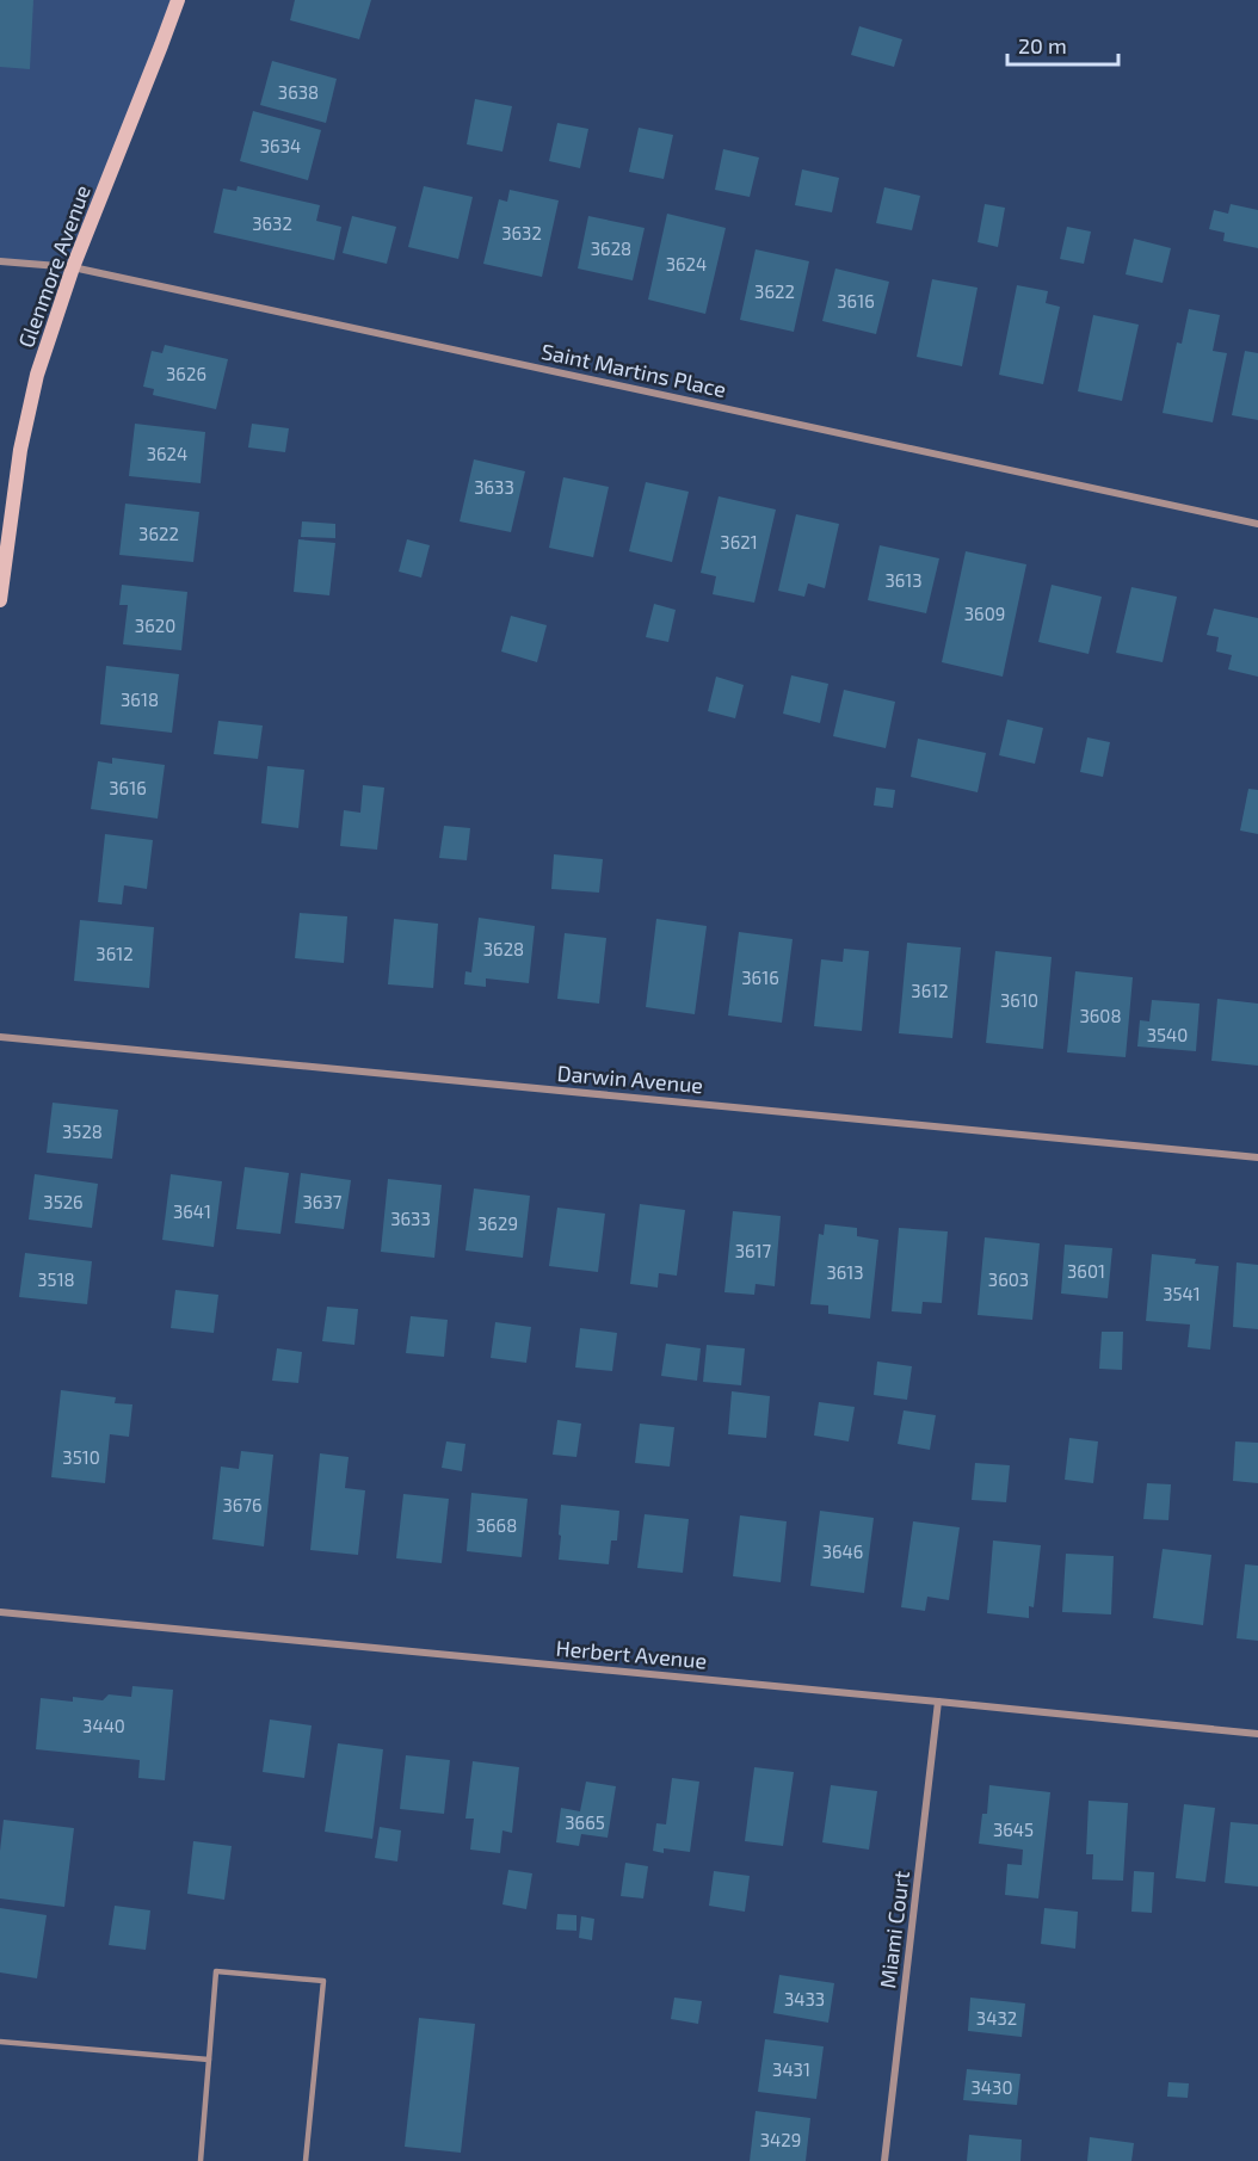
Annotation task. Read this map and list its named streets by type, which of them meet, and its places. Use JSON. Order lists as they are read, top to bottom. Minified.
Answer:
{"streets":{"street":["Glenmore Avenue","Saint Martins Place","Darwin Avenue","Herbert Avenue","Miami Court"]},"crossings":[["Glenmore Avenue","Saint Martins Place"],["Herbert Avenue","Miami Court"]],"house_numbers":["3638","3634","3632","3632","3628","3624","3622","3616","3626","3624","3633","3622","3621","3613","3609","3620","3618","3616","3628","3612","3616","3612","3610","3608","3540","3528","3526","3637","3641","3633","3629","3617","3601","3613","3518","3603","3541","3510","3676","3668","3646","3440","3665","3645","3433","3432","3431","3430","3429"],"scale_bar":"20 m"}
